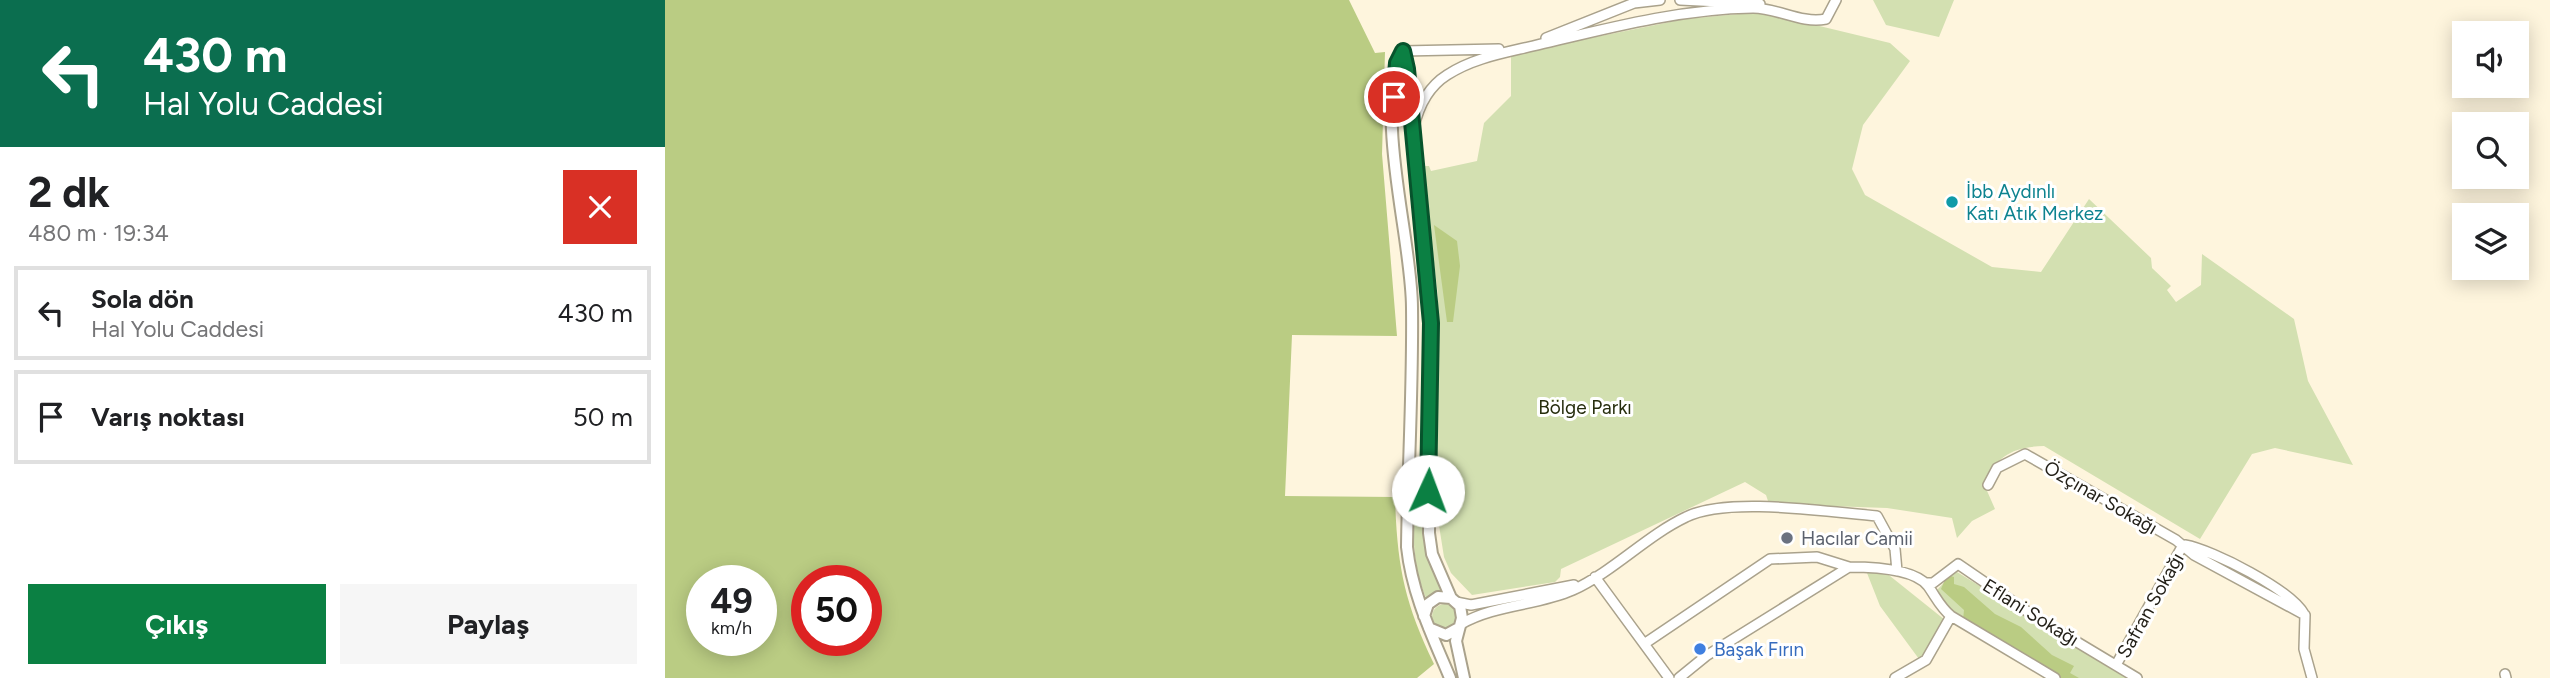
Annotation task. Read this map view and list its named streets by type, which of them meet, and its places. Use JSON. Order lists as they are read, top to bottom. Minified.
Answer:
{"streets":{"street":["Özçınar Sokağı","Safran Sokağı","Eflani Sokağı"]},"crossings":[["Özçınar Sokağı","Safran Sokağı"],["Safran Sokağı","Eflani Sokağı"]],"parks":["Bölge Parkı"],"places":["İbb Aydınlı Katı Atık Merkez","Hacılar Camii","Başak Fırın"],"page":{"turn":["430 m","Hal Yolu Caddesi"],"heading":["2 dk","480 m · 19:34"],"list":[{"name":"Sola dön","note":"Hal Yolu Caddesi","value":"430 m"},{"name":"Varış noktası","value":"50 m"}],"speed":"49 km/h","limit":"50","buttons":["Çıkış","Paylaş"]}}
